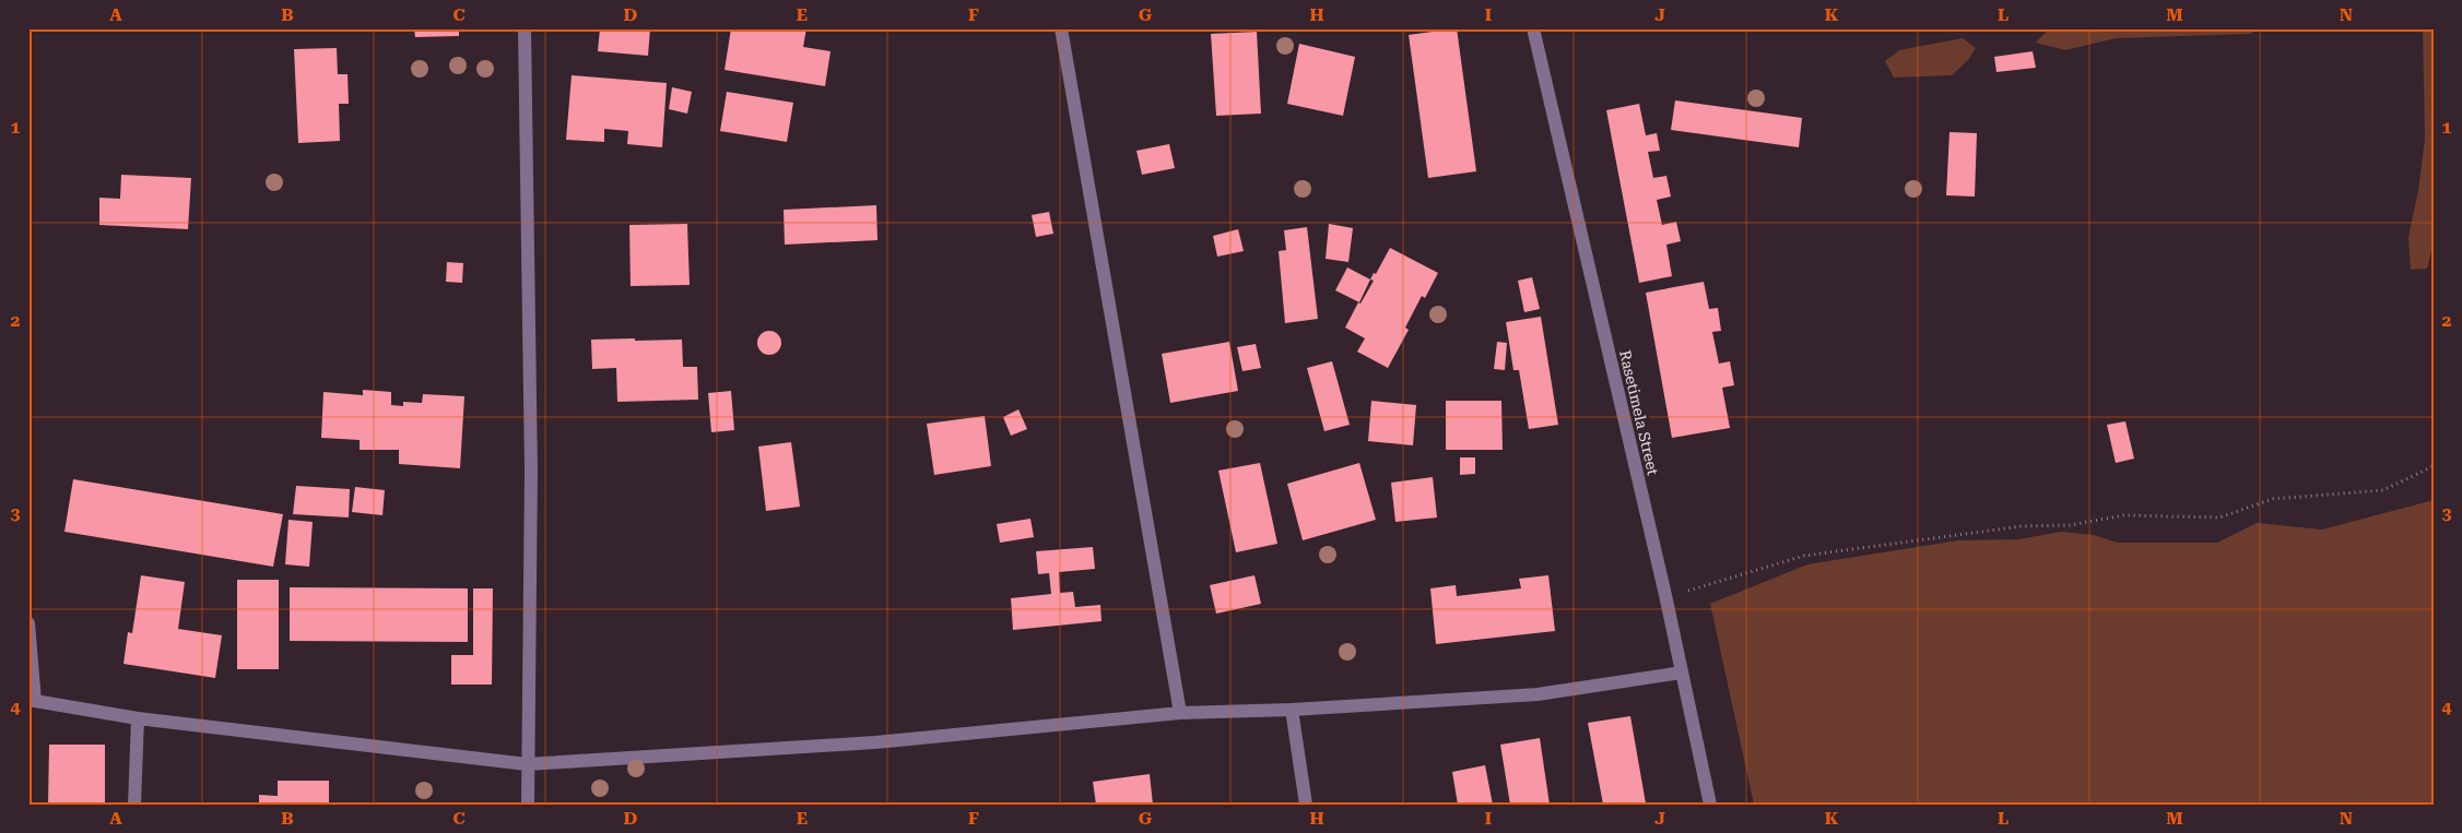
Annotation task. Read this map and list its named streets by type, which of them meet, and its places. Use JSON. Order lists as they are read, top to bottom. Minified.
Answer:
{"streets":{"street":["Rasetimela Street"]},"grid":{"columns":["A","B","C","D","E","F","G","H","I","J","K","L","M","N"],"rows":["1","2","3","4"]}}
